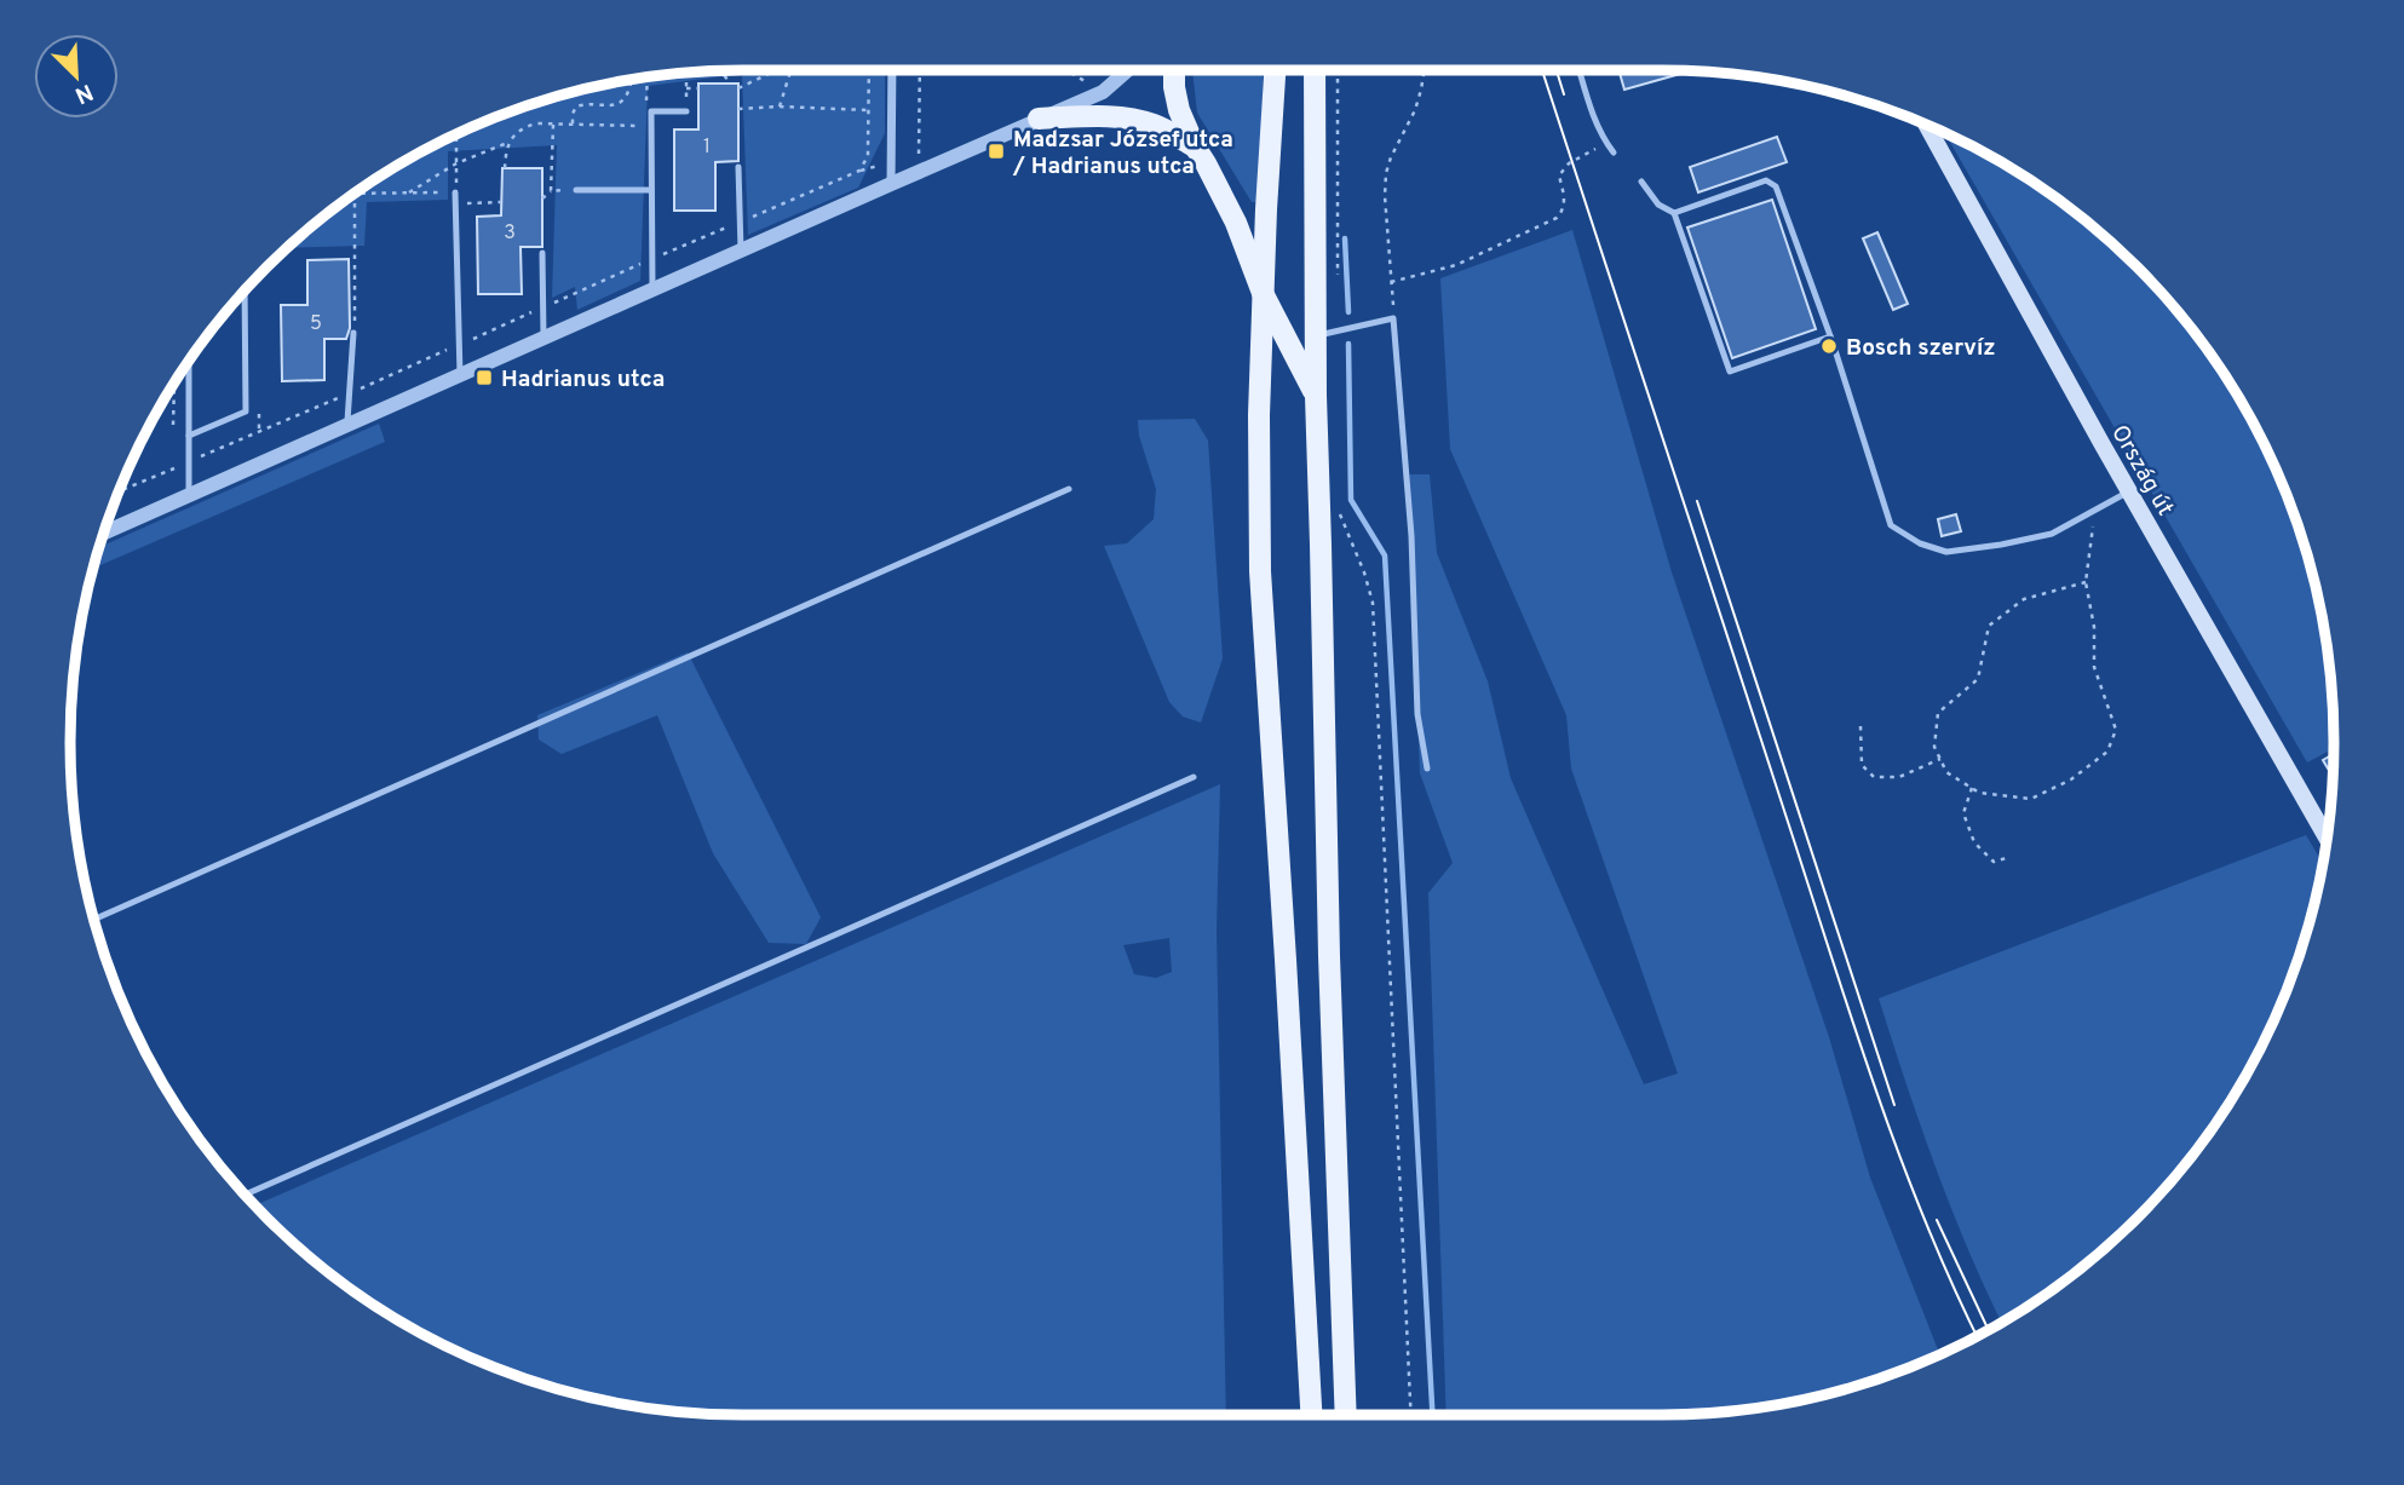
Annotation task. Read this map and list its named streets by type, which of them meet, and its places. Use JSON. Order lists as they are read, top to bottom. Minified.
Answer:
{"streets":{"main road":["Ország út"]},"places":{"transit":["Madzsar József utca / Hadrianus utca","Hadrianus utca"],"other":["Bosch szervíz"]},"house_numbers":["1","3","5"],"north":"bottom right"}
